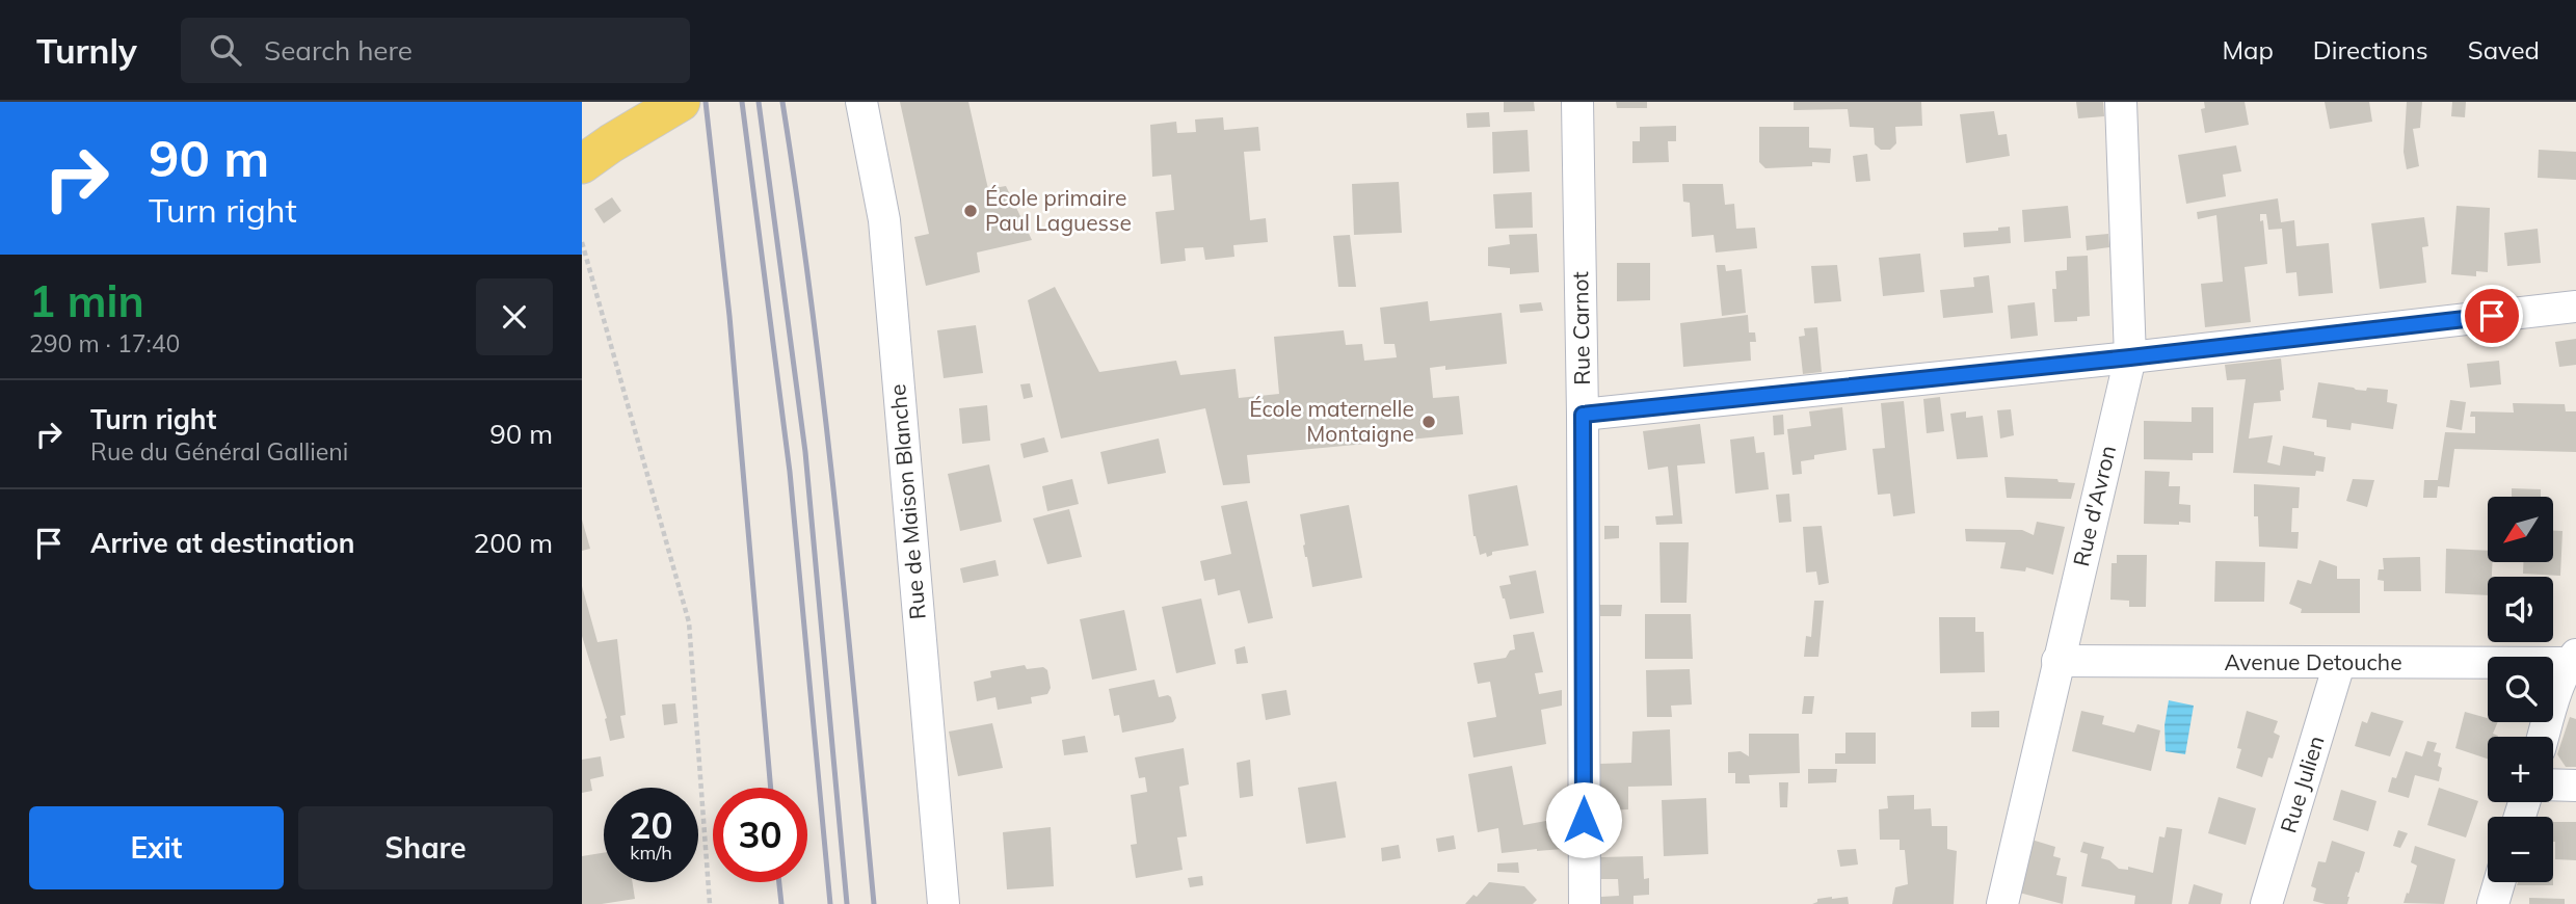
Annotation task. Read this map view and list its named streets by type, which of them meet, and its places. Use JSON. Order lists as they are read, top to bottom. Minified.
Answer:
{"streets":{"street":["Rue Carnot","Rue de Maison Blanche","Rue d'Avron","Avenue Detouche","Rue Julien"]},"crossings":[["Rue d'Avron","Avenue Detouche"],["Avenue Detouche","Rue Julien"]],"places":["École primaire Paul Laguesse","École maternelle Montaigne"],"north":"bottom left","page":{"header":"Turnly","search":"Search here","nav":["Map","Directions","Saved"],"turn":["90 m","Turn right"],"heading":["1 min","290 m · 17:40"],"list":[{"name":"Turn right","note":"Rue du Général Gallieni","value":"90 m"},{"name":"Arrive at destination","value":"200 m"}],"map_buttons":["+","−"],"speed":"20 km/h","limit":"30","buttons":["Exit","Share"]}}
